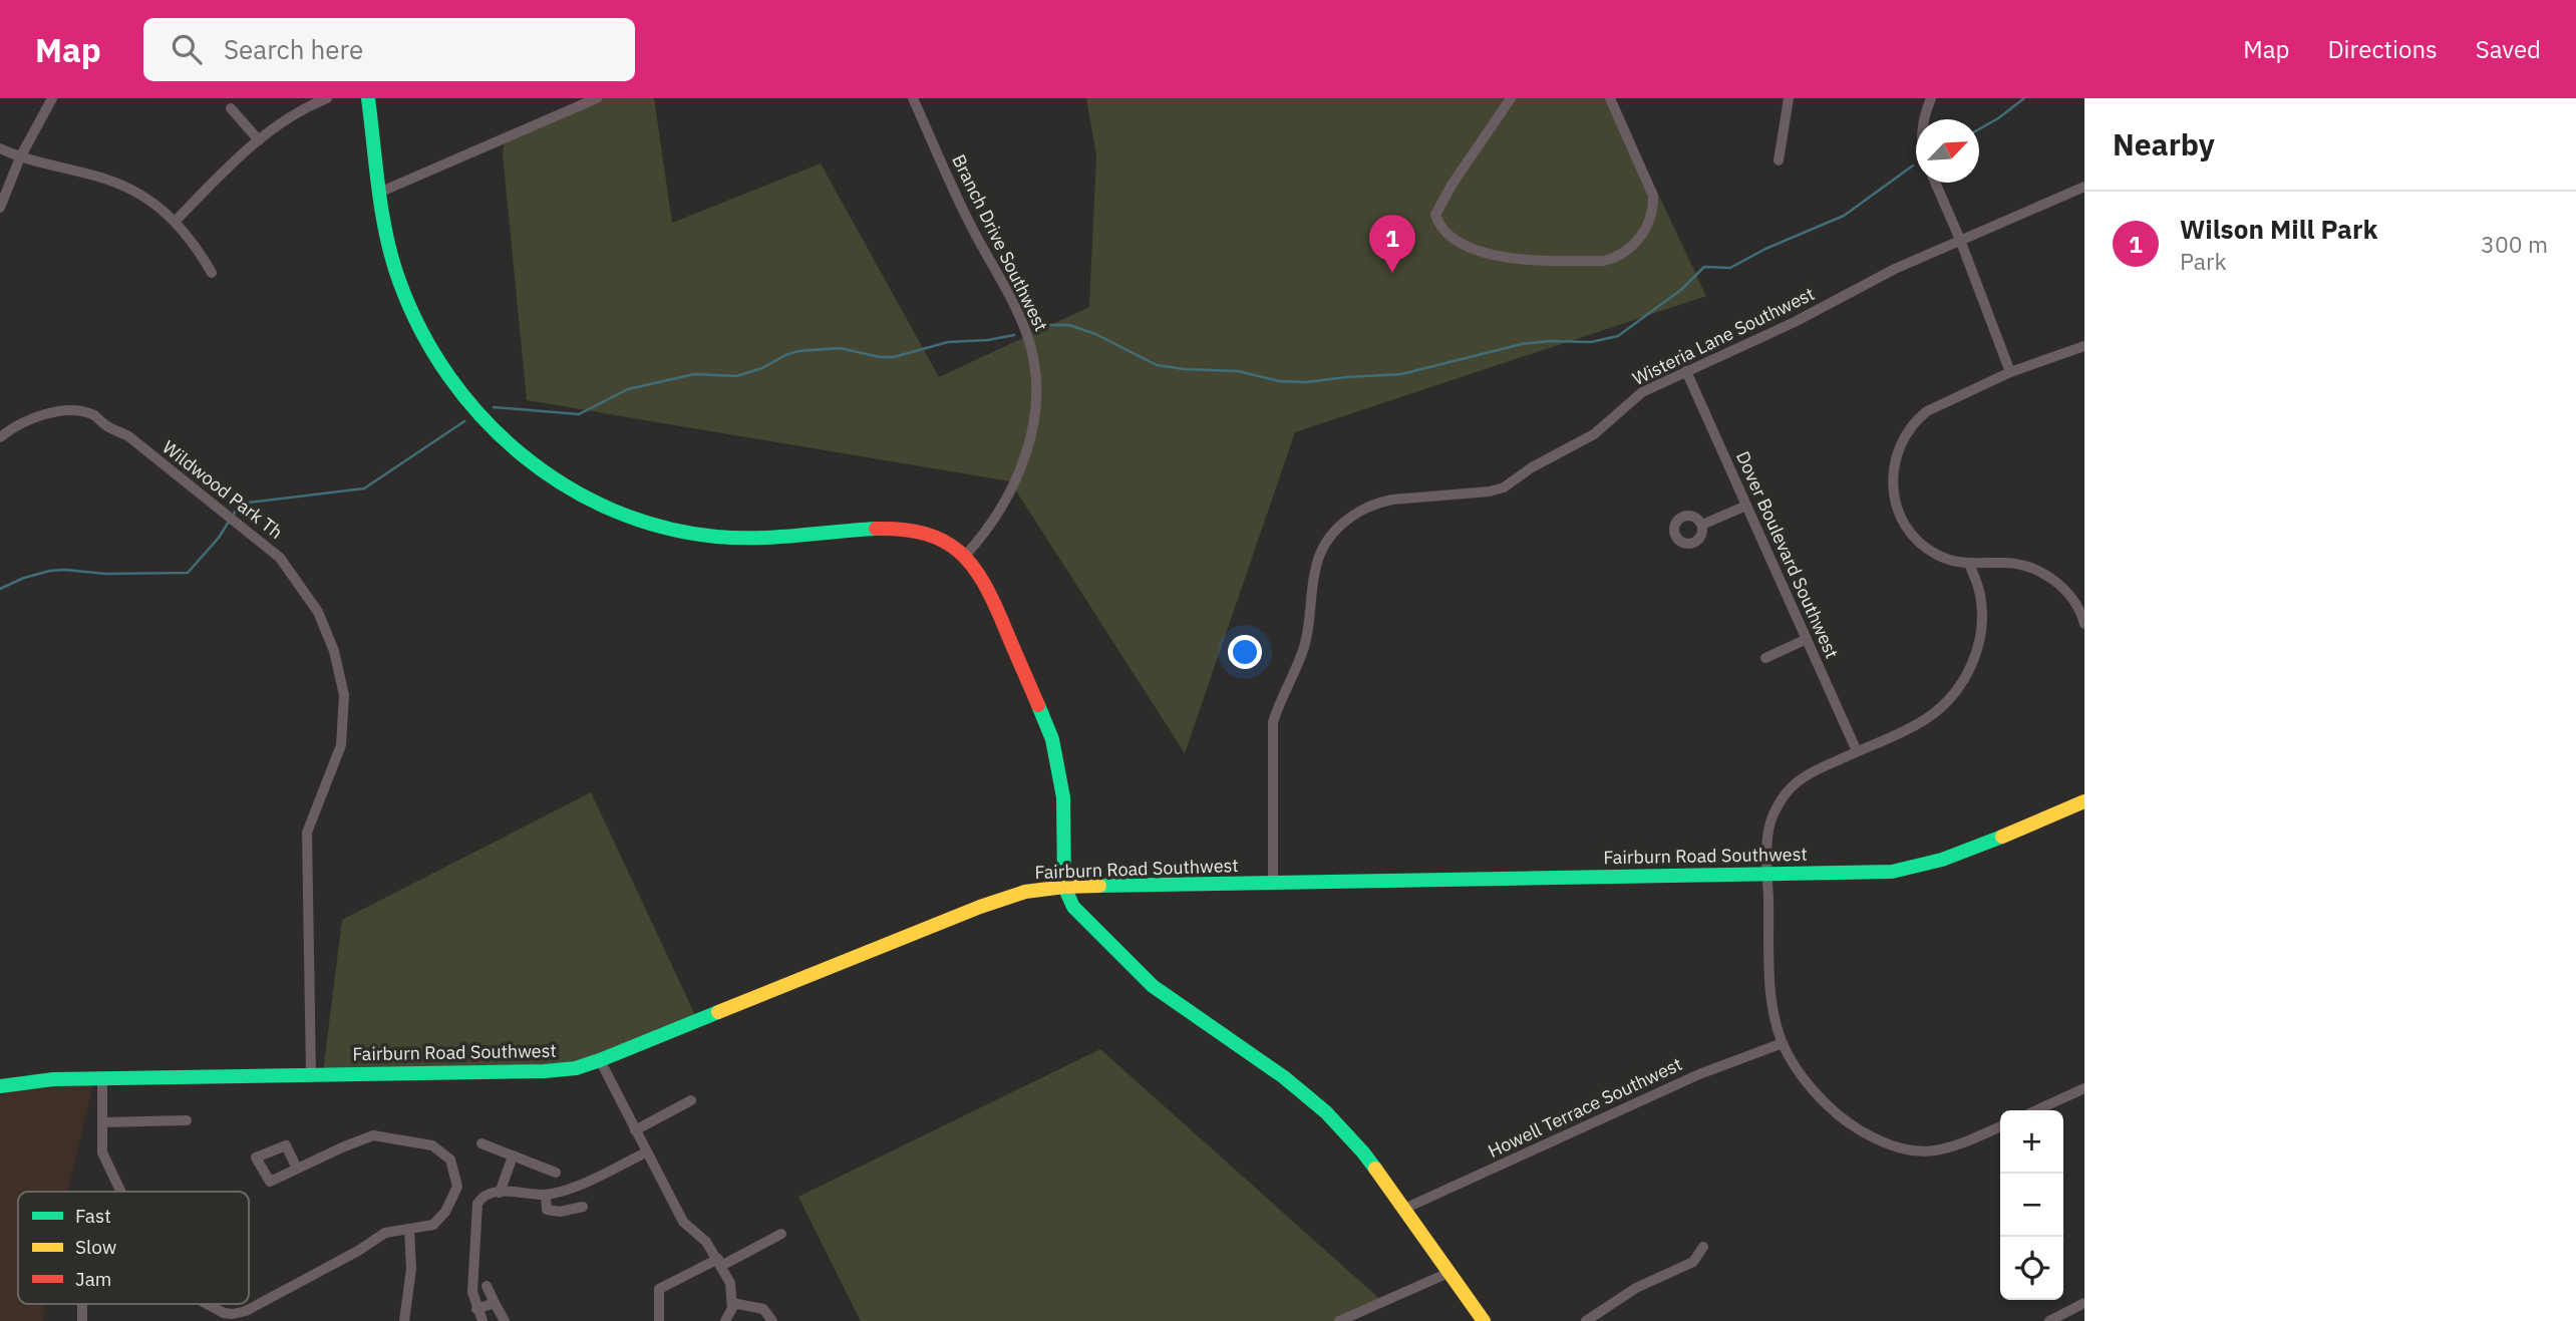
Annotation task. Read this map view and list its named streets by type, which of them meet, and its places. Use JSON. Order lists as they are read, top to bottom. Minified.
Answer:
{"streets":{"street":["Branch Drive Southwest","Wisteria Lane Southwest","Wildwood Park Th","Dover Boulevard Southwest","Fairburn Road Southwest","Howell Terrace Southwest"]},"crossings":[["Wisteria Lane Southwest","Dover Boulevard Southwest"],["Wisteria Lane Southwest","Fairburn Road Southwest"],["Wildwood Park Th","Fairburn Road Southwest"]],"legend":["Fast","Slow","Jam"],"north":"top right","page":{"header":"Map","search":"Search here","nav":["Map","Directions","Saved"],"heading":"Nearby","list":[{"mark":"1","name":"Wilson Mill Park","note":"Park","value":"300 m"}],"pins":"1","map_buttons":["+","−"]}}
